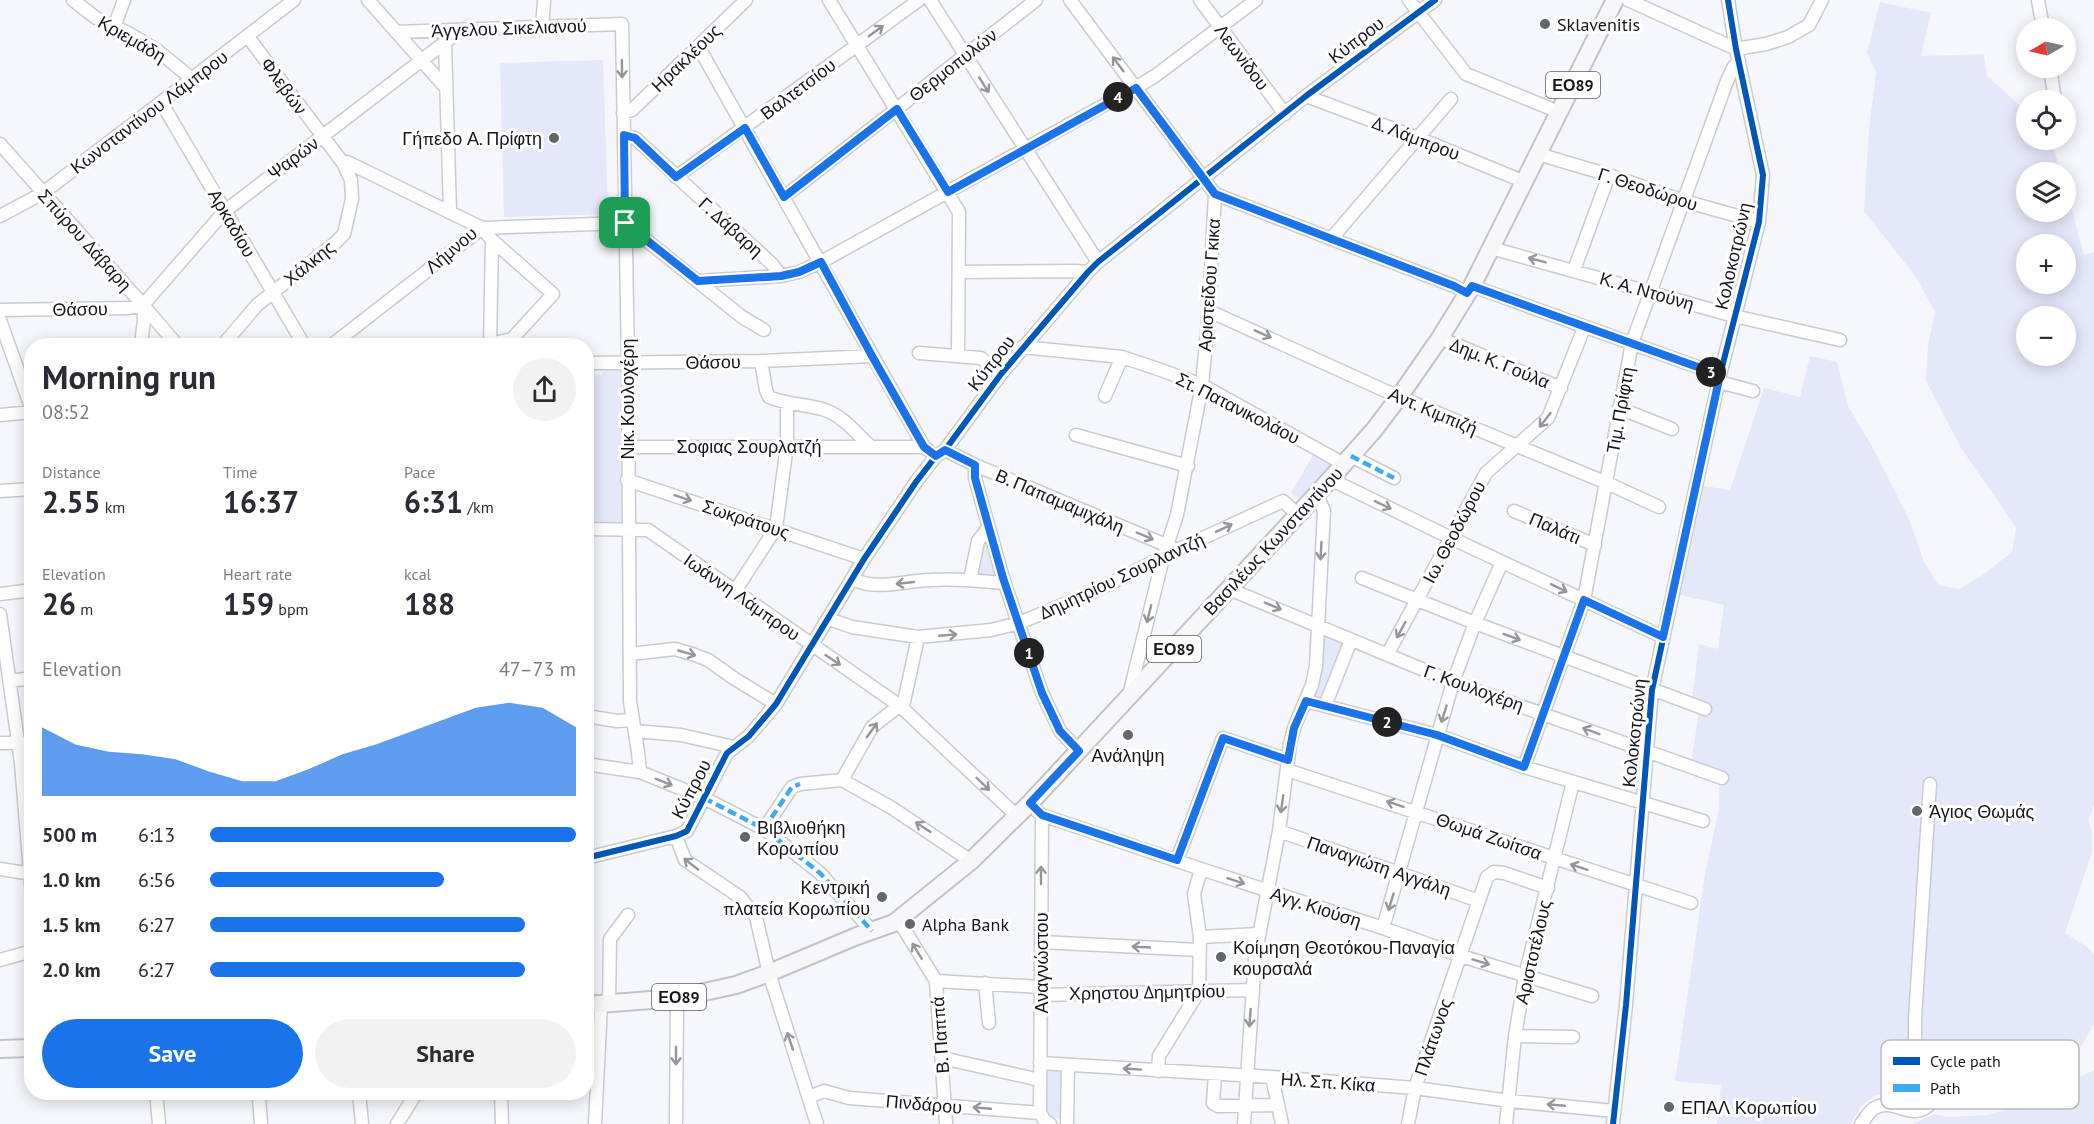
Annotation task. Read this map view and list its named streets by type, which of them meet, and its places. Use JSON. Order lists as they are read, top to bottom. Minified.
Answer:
{"streets":{"main road":["ΕΟ89","Βασιλέως Κωνσταντίνου"],"street":["Άγγελου Σικελιανού","Κριεμάδη","Κύπρου","Λεωνίδου","Ηρακλέους","Θερμοπυλών","Φλεβών","Βαλτετσίου","Κωνσταντίνου Λάμπρου","Δ. Λάμπρου","Ψαρών","Γ. Θεοδώρου","Αρκαδίου","Γ. Δάβαρη","Σπύρου Δάβαρη","Λήμνου","Κολοκοτρώνη","Χάλκης","Αριστείδου Γκικα","Κ. Α. Ντούνη","Θάσου","Δημ. Κ. Γούλα","Νικ. Κουλοχέρη","Στ. Πατανικολάου","Τιμ. Πρίφτη","Αντ. Κιμπιζή","Σοφιας Σουρλατζή","Β. Παπαμαμιχάλη","Σωκράτους","Παλάτι","Ιω. Θεοδώρου","Δημητρίου Σουρλαντζή","Ιωάννη Λάμπρου","Γ. Κουλοχέρη","Θωμά Ζωίτσα","Παναγιώτη Αγγάλη","Αγγ. Κιούση","Αριστοτέλους","Αναγνώστου","Χρηστου Δημητρίου","Β. Παππά","Πλάτωνος","Ηλ. Σπ. Κίκα","Πινδάρου"]},"crossings":[["Άγγελου Σικελιανού","Ψαρών"],["Άγγελου Σικελιανού","Νικ. Κουλοχέρη"],["Κριεμάδη","Κωνσταντίνου Λάμπρου"],["Κύπρου","Λεωνίδου"],["Κύπρου","Δ. Λάμπρου"],["Κύπρου","Αριστείδου Γκικα"],["Κύπρου","Στ. Πατανικολάου"],["Κύπρου","Β. Παπαμαμιχάλη"],["Κύπρου","Σωκράτους"],["Κύπρου","Δημητρίου Σουρλαντζή"],["Κύπρου","Ιωάννη Λάμπρου"],["Ηρακλέους","Νικ. Κουλοχέρη"],["Φλεβών","Κωνσταντίνου Λάμπρου"],["Φλεβών","Ψαρών"],["Φλεβών","Λήμνου"],["Φλεβών","Χάλκης"],["Βαλτετσίου","Γ. Δάβαρη"],["Κωνσταντίνου Λάμπρου","Αρκαδίου"],["Κωνσταντίνου Λάμπρου","Σπύρου Δάβαρη"],["Δ. Λάμπρου","Βασιλέως Κωνσταντίνου"],["Ψαρών","Αρκαδίου"],["Ψαρών","Σπύρου Δάβαρη"],["Ψαρών","Θάσου"],["Γ. Θεοδώρου","Κολοκοτρώνη"],["Γ. Θεοδώρου","Τιμ. Πρίφτη"],["Γ. Θεοδώρου","Βασιλέως Κωνσταντίνου"],["Αρκαδίου","Χάλκης"],["Γ. Δάβαρη","Νικ. Κουλοχέρη"],["Σπύρου Δάβαρη","Θάσου"],["Λήμνου","Χάλκης"],["Κολοκοτρώνη","Κ. Α. Ντούνη"],["Κολοκοτρώνη","Τιμ. Πρίφτη"],["Κολοκοτρώνη","Γ. Κουλοχέρη"],["Κολοκοτρώνη","Θωμά Ζωίτσα"],["Κολοκοτρώνη","Ηλ. Σπ. Κίκα"],["Αριστείδου Γκικα","Στ. Πατανικολάου"],["Αριστείδου Γκικα","Αντ. Κιμπιζή"],["Αριστείδου Γκικα","Β. Παπαμαμιχάλη"],["Αριστείδου Γκικα","Βασιλέως Κωνσταντίνου"],["Αριστείδου Γκικα","Δημητρίου Σουρλαντζή"],["Κ. Α. Ντούνη","Τιμ. Πρίφτη"],["Κ. Α. Ντούνη","Βασιλέως Κωνσταντίνου"],["Θάσου","Νικ. Κουλοχέρη"],["Θάσου","Σοφιας Σουρλατζή"],["Δημ. Κ. Γούλα","Ιω. Θεοδώρου"],["Δημ. Κ. Γούλα","Βασιλέως Κωνσταντίνου"],["Νικ. Κουλοχέρη","Σοφιας Σουρλατζή"],["Νικ. Κουλοχέρη","Σωκράτους"],["Νικ. Κουλοχέρη","Ιωάννη Λάμπρου"],["Στ. Πατανικολάου","Βασιλέως Κωνσταντίνου"],["Τιμ. Πρίφτη","Αντ. Κιμπιζή"],["Τιμ. Πρίφτη","Παλάτι"],["Τιμ. Πρίφτη","Γ. Κουλοχέρη"],["Αντ. Κιμπιζή","Ιω. Θεοδώρου"],["Αντ. Κιμπιζή","Βασιλέως Κωνσταντίνου"],["Β. Παπαμαμιχάλη","Δημητρίου Σουρλαντζή"],["Ιω. Θεοδώρου","Γ. Κουλοχέρη"],["Βασιλέως Κωνσταντίνου","Δημητρίου Σουρλαντζή"],["Βασιλέως Κωνσταντίνου","Ιωάννη Λάμπρου"],["Βασιλέως Κωνσταντίνου","Γ. Κουλοχέρη"],["Βασιλέως Κωνσταντίνου","Αγγ. Κιούση"],["Βασιλέως Κωνσταντίνου","Αναγνώστου"],["Βασιλέως Κωνσταντίνου","Β. Παππά"],["Θωμά Ζωίτσα","Αγγ. Κιούση"],["Θωμά Ζωίτσα","Αριστοτέλους"],["Παναγιώτη Αγγάλη","Πλάτωνος"],["Αγγ. Κιούση","Αριστοτέλους"],["Αγγ. Κιούση","Αναγνώστου"],["Αγγ. Κιούση","Πλάτωνος"],["Αριστοτέλους","Πλάτωνος"],["Αριστοτέλους","Ηλ. Σπ. Κίκα"],["Αναγνώστου","Χρηστου Δημητρίου"],["Αναγνώστου","Ηλ. Σπ. Κίκα"],["Αναγνώστου","Πινδάρου"],["Χρηστου Δημητρίου","Β. Παππά"],["Β. Παππά","Πινδάρου"],["Πλάτωνος","Ηλ. Σπ. Κίκα"]],"one_way":["Αντ. Κιμπιζή","Σωκράτους","Αναγνώστου"],"places":["Sklavenitis","Γήπεδο Α. Πρίφτη","Ανάληψη","Άγιος Θωμάς","Βιβλιοθήκη Κορωπίου","Κεντρική πλατεία Κορωπίου","Alpha Bank","Κοίμηση Θεοτόκου-Παναγία κουρσαλά","ΕΠΑΛ Κορωπίου"],"legend":["Cycle path","Path"],"north":"left","page":{"map_buttons":["+","−"],"pins":["4","3","1","2"],"heading":["Morning run","08:52"],"stats":[["Distance","2.55 km"],["Time","16:37"],["Pace","6:31 /km"],["Elevation","26 m"],["Heart rate","159 bpm"],["kcal","188"]],"chart":["Elevation","47–73 m"],"list":[{"name":"500 m","note":"6:13"},{"name":"1.0 km","note":"6:56"},{"name":"1.5 km","note":"6:27"},{"name":"2.0 km","note":"6:27"}],"buttons":["Save","Share"]}}
